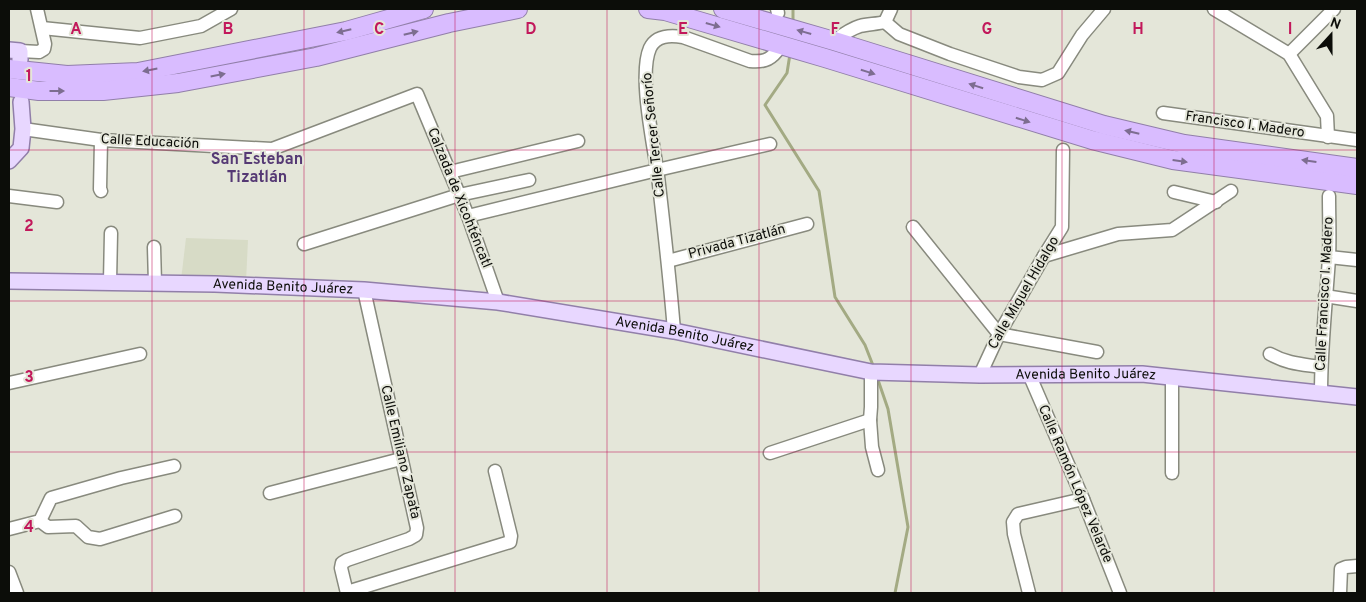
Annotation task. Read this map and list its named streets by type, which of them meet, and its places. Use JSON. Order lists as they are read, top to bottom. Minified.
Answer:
{"streets":{"main road":["Avenida Benito Juárez"],"street":["Francisco I. Madero","Calle Tercer Señorío","Calle Educación","Calzada de Xicohténcatl","Privada Tizatlán","Calle Miguel Hidalgo","Calle Francisco I. Madero","Calle Emiliano Zapata","Calle Ramón López Velarde"]},"crossings":[["Calle Tercer Señorío","Privada Tizatlán"],["Calle Tercer Señorío","Avenida Benito Juárez"],["Calle Educación","Calzada de Xicohténcatl"],["Calzada de Xicohténcatl","Avenida Benito Juárez"],["Avenida Benito Juárez","Calle Miguel Hidalgo"],["Avenida Benito Juárez","Calle Francisco I. Madero"],["Avenida Benito Juárez","Calle Emiliano Zapata"],["Avenida Benito Juárez","Calle Ramón López Velarde"]],"districts":["San Esteban Tizatlán"],"north":"top","grid":{"columns":["A","B","C","D","E","F","G","H","I"],"rows":["1","2","3","4"]}}
